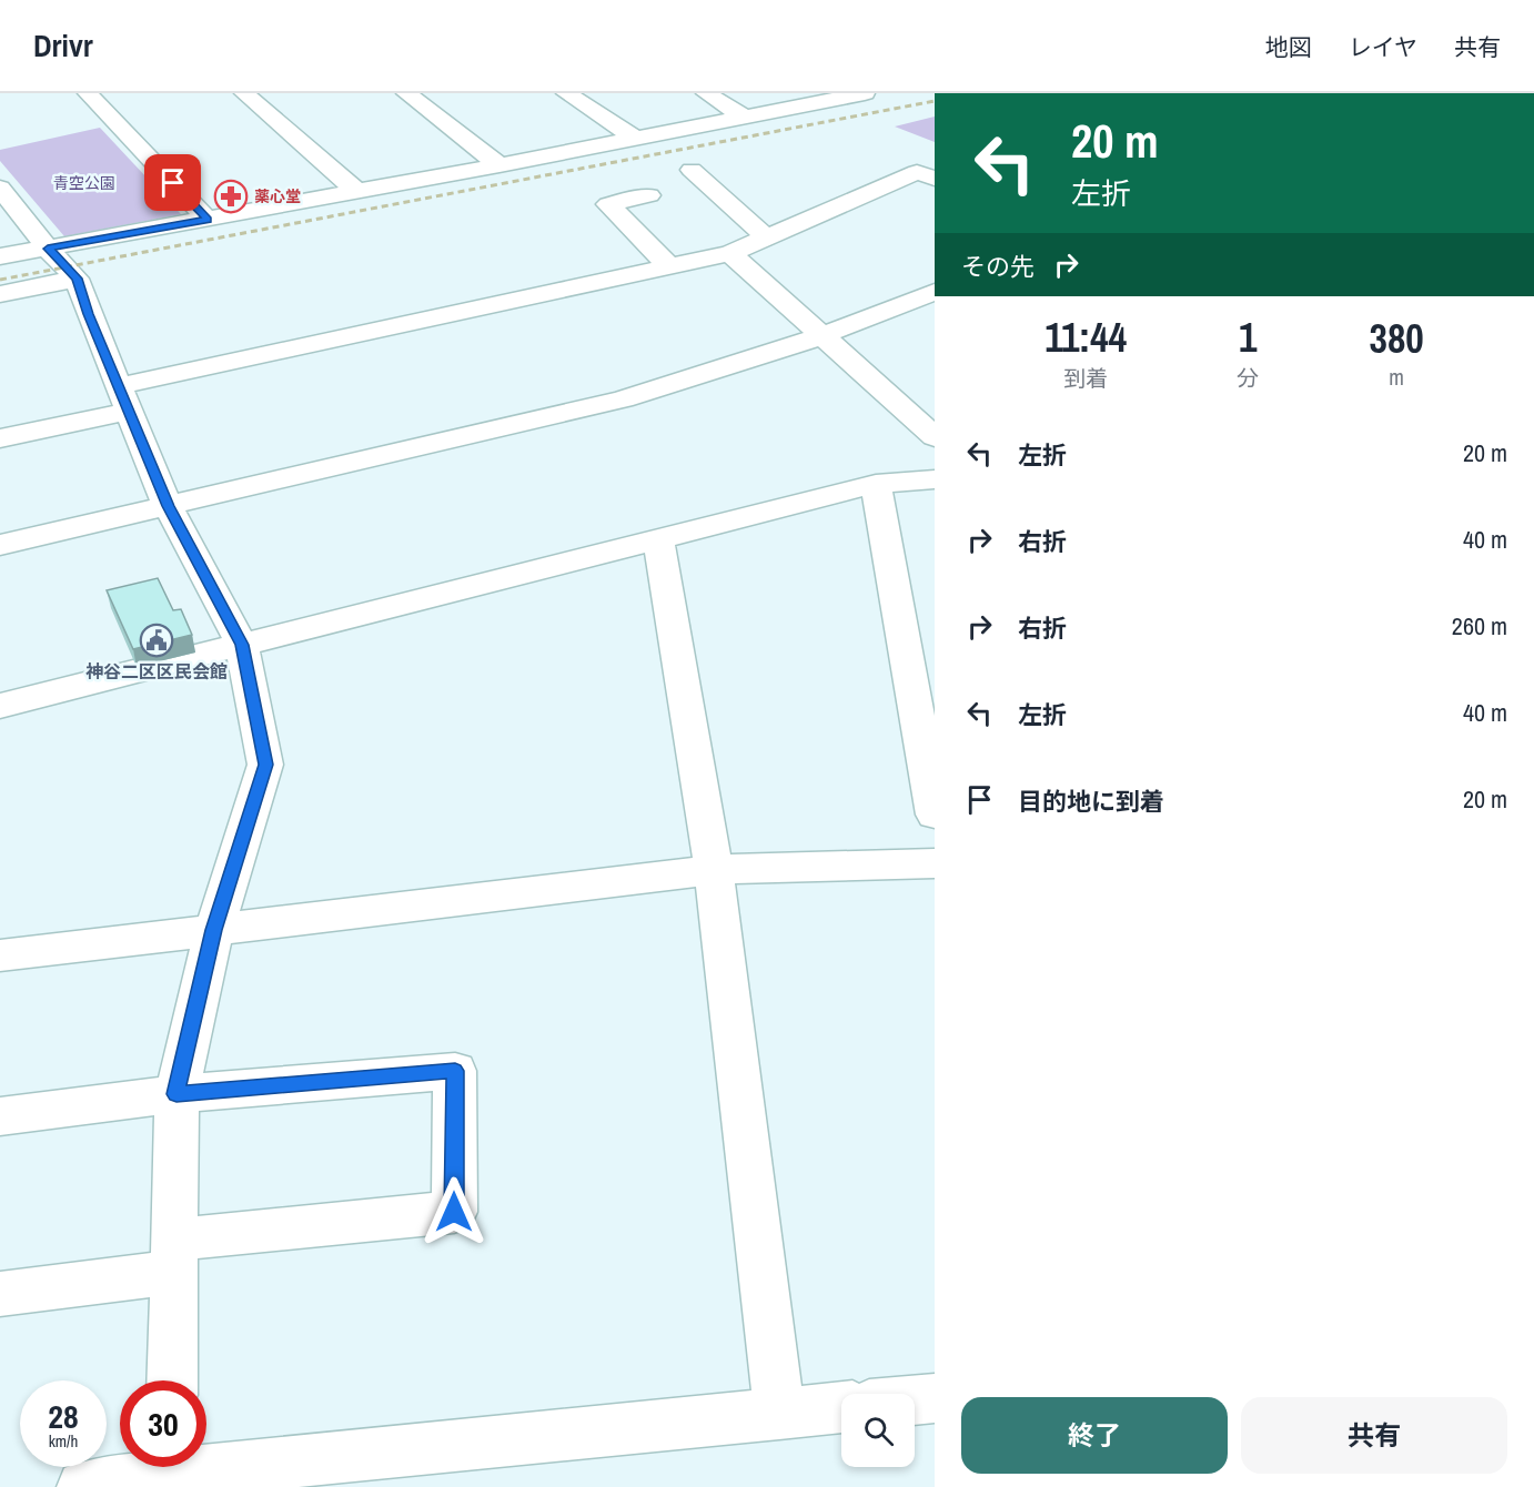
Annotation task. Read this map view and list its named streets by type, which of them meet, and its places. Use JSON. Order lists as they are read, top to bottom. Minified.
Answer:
{"parks":["青空公園"],"places":{"pharmacy":["薬心堂"],"public building":["神谷二区区民会館"]},"page":{"header":"Drivr","nav":["地図","レイヤ","共有"],"turn":["20 m","左折"],"then":"その先","eta":["11:44","到着","1","分","380","m"],"list":[{"name":"左折","value":"20 m"},{"name":"右折","value":"40 m"},{"name":"右折","value":"260 m"},{"name":"左折","value":"40 m"},{"name":"目的地に到着","value":"20 m"}],"speed":"28 km/h","limit":"30","buttons":["終了","共有"]}}
